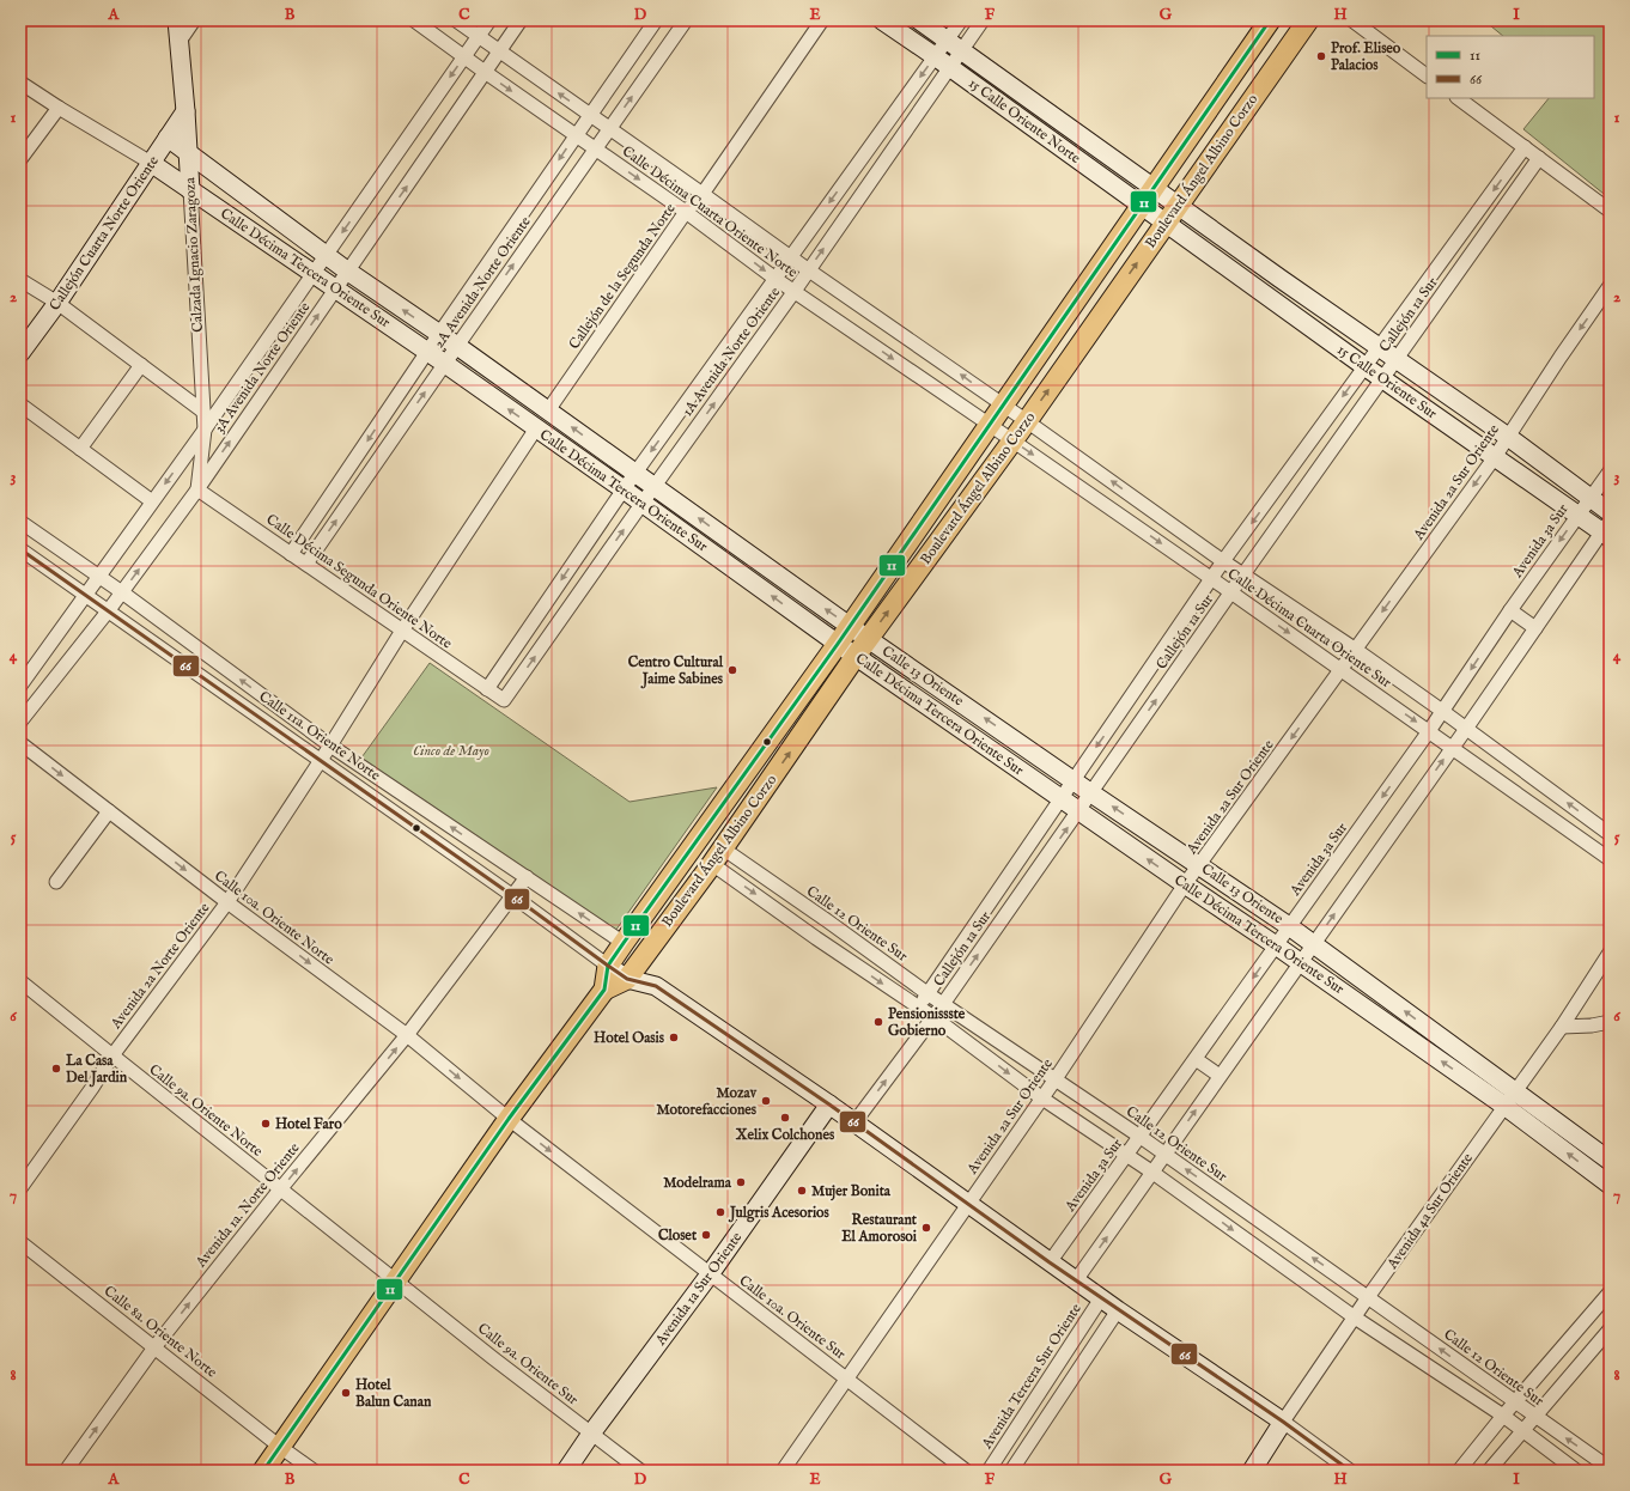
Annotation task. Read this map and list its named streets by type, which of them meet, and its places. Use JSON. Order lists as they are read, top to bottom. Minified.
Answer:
{"streets":{"main road":["Boulevard Ángel Albino Corzo"],"street":["15 Calle Oriente Norte","Calle Décima Cuarta Oriente Norte","Callejón Cuarta Norte Oriente","Calzada Ignacio Zaragoza","Calle Décima Tercera Oriente Sur","Callejón de la Segunda Norte","2A Avenida Norte Oriente","Callejón 1a Sur","1A Avenida Norte Oriente","3A Avenida Norte Oriente","15 Calle Oriente Sur","Avenida 2a Sur Oriente","Avenida 3a Sur","Calle Décima Segunda Oriente Norte","Calle Décima Cuarta Oriente Sur","Calle 13 Oriente","Calle 11a. Oriente Norte","Calle 10a. Oriente Norte","Calle 12 Oriente Sur","Avenida 2a Norte Oriente","Calle 9a. Oriente Norte","Avenida 1a. Norte Oriente","Avenida 4a Sur Oriente","Avenida 1a Sur Oriente","Calle 10a. Oriente Sur","Calle 8a. Oriente Norte","Calle 9a. Oriente Sur","Avenida Tercera Sur Oriente"]},"crossings":[["15 Calle Oriente Norte","Boulevard Ángel Albino Corzo"],["15 Calle Oriente Norte","1A Avenida Norte Oriente"],["15 Calle Oriente Norte","15 Calle Oriente Sur"],["Boulevard Ángel Albino Corzo","Calle Décima Cuarta Oriente Norte"],["Boulevard Ángel Albino Corzo","Calle Décima Tercera Oriente Sur"],["Boulevard Ángel Albino Corzo","15 Calle Oriente Sur"],["Boulevard Ángel Albino Corzo","Calle Décima Cuarta Oriente Sur"],["Boulevard Ángel Albino Corzo","Calle 13 Oriente"],["Boulevard Ángel Albino Corzo","Calle 11a. Oriente Norte"],["Boulevard Ángel Albino Corzo","Calle 12 Oriente Sur"],["Calle Décima Cuarta Oriente Norte","Callejón de la Segunda Norte"],["Calle Décima Cuarta Oriente Norte","2A Avenida Norte Oriente"],["Calle Décima Cuarta Oriente Norte","1A Avenida Norte Oriente"],["Calle Décima Cuarta Oriente Norte","3A Avenida Norte Oriente"],["Calle Décima Cuarta Oriente Norte","Calle Décima Cuarta Oriente Sur"],["Callejón Cuarta Norte Oriente","Calzada Ignacio Zaragoza"],["Callejón Cuarta Norte Oriente","Calle Décima Tercera Oriente Sur"],["Calzada Ignacio Zaragoza","Calle Décima Tercera Oriente Sur"],["Calzada Ignacio Zaragoza","3A Avenida Norte Oriente"],["Calzada Ignacio Zaragoza","Calle Décima Segunda Oriente Norte"],["Calle Décima Tercera Oriente Sur","Callejón de la Segunda Norte"],["Calle Décima Tercera Oriente Sur","2A Avenida Norte Oriente"],["Calle Décima Tercera Oriente Sur","Callejón 1a Sur"],["Calle Décima Tercera Oriente Sur","1A Avenida Norte Oriente"],["Calle Décima Tercera Oriente Sur","3A Avenida Norte Oriente"],["Calle Décima Tercera Oriente Sur","Avenida 2a Sur Oriente"],["Calle Décima Tercera Oriente Sur","Avenida 3a Sur"],["Calle Décima Tercera Oriente Sur","Calle 13 Oriente"],["Calle Décima Tercera Oriente Sur","Avenida 4a Sur Oriente"],["2A Avenida Norte Oriente","Calle Décima Segunda Oriente Norte"],["Callejón 1a Sur","15 Calle Oriente Sur"],["Callejón 1a Sur","Calle Décima Cuarta Oriente Sur"],["Callejón 1a Sur","Calle 13 Oriente"],["Callejón 1a Sur","Calle 12 Oriente Sur"],["1A Avenida Norte Oriente","Calle Décima Segunda Oriente Norte"],["3A Avenida Norte Oriente","Calle Décima Segunda Oriente Norte"],["3A Avenida Norte Oriente","Calle 11a. Oriente Norte"],["15 Calle Oriente Sur","Avenida 2a Sur Oriente"],["15 Calle Oriente Sur","Avenida 3a Sur"],["Avenida 2a Sur Oriente","Calle Décima Cuarta Oriente Sur"],["Avenida 2a Sur Oriente","Calle 13 Oriente"],["Avenida 2a Sur Oriente","Calle 12 Oriente Sur"],["Avenida 2a Sur Oriente","Calle 10a. Oriente Sur"],["Avenida 3a Sur","Calle Décima Cuarta Oriente Sur"],["Avenida 3a Sur","Calle 13 Oriente"],["Avenida 3a Sur","Calle 12 Oriente Sur"],["Calle Décima Segunda Oriente Norte","Avenida 2a Norte Oriente"],["Calle 13 Oriente","Avenida 4a Sur Oriente"],["Calle 11a. Oriente Norte","Avenida 2a Norte Oriente"],["Calle 11a. Oriente Norte","Avenida 1a. Norte Oriente"],["Calle 10a. Oriente Norte","Avenida 2a Norte Oriente"],["Calle 10a. Oriente Norte","Avenida 1a. Norte Oriente"],["Calle 10a. Oriente Norte","Calle 10a. Oriente Sur"],["Calle 12 Oriente Sur","Avenida 4a Sur Oriente"],["Avenida 2a Norte Oriente","Calle 9a. Oriente Norte"],["Calle 9a. Oriente Norte","Avenida 1a. Norte Oriente"],["Calle 9a. Oriente Norte","Calle 9a. Oriente Sur"],["Avenida 1a. Norte Oriente","Calle 8a. Oriente Norte"],["Avenida 1a Sur Oriente","Calle 10a. Oriente Sur"],["Avenida 1a Sur Oriente","Calle 9a. Oriente Sur"]],"one_way":["Avenida 2a Sur Oriente","Calle 13 Oriente","Calle 10a. Oriente Norte","Avenida 1a. Norte Oriente","Calle 10a. Oriente Sur"],"parks":["Cinco de Mayo"],"places":["Prof. Eliseo Palacios","Centro Cultural Jaime Sabines","Pensionissste Gobierno","Hotel Oasis","La Casa Del Jardin","Mozav Motorefacciones","Xelix Colchones","Hotel Faro","Modelrama","Mujer Bonita","Julgris Acesorios","Restaurant El Amorosoi","Closet","Hotel Balun Canan"],"lines":["transit line 11","transit line 66"],"legend":["11","66"],"grid":{"columns":["A","B","C","D","E","F","G","H","I"],"rows":["1","2","3","4","5","6","7","8"]}}
